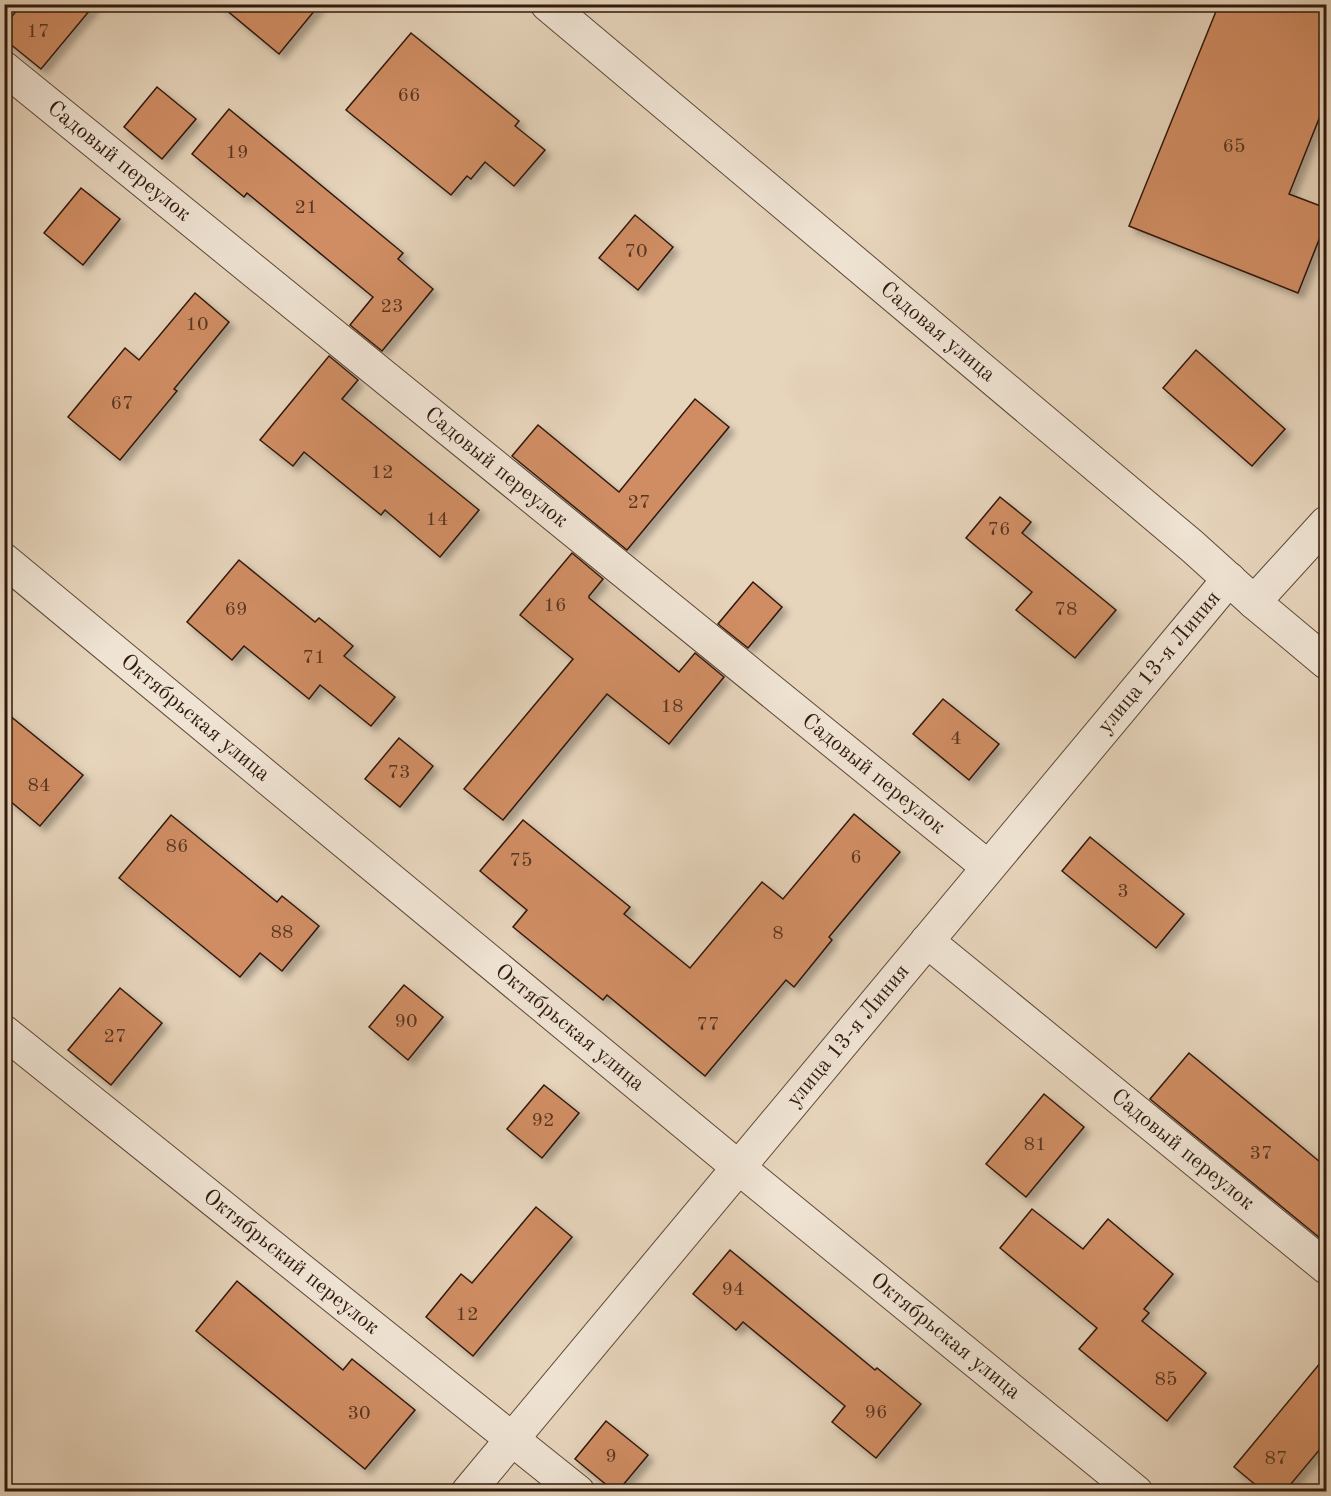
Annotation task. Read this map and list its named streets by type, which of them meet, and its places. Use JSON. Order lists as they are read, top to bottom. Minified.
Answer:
{"streets":{"street":["Садовый переулок","Садовая улица","улица 13-я Линия","Октябрьская улица","Октябрьский переулок"]},"crossings":[["Садовый переулок","улица 13-я Линия"],["Садовая улица","улица 13-я Линия"],["улица 13-я Линия","Октябрьская улица"],["улица 13-я Линия","Октябрьский переулок"]],"house_numbers":["17","66","65","19","21","70","23","10","67","12","27","14","76","16","69","78","71","18","4","73","84","86","6","75","3","88","8","90","77","27","92","81","37","94","12","85","96","30","9","87"]}
